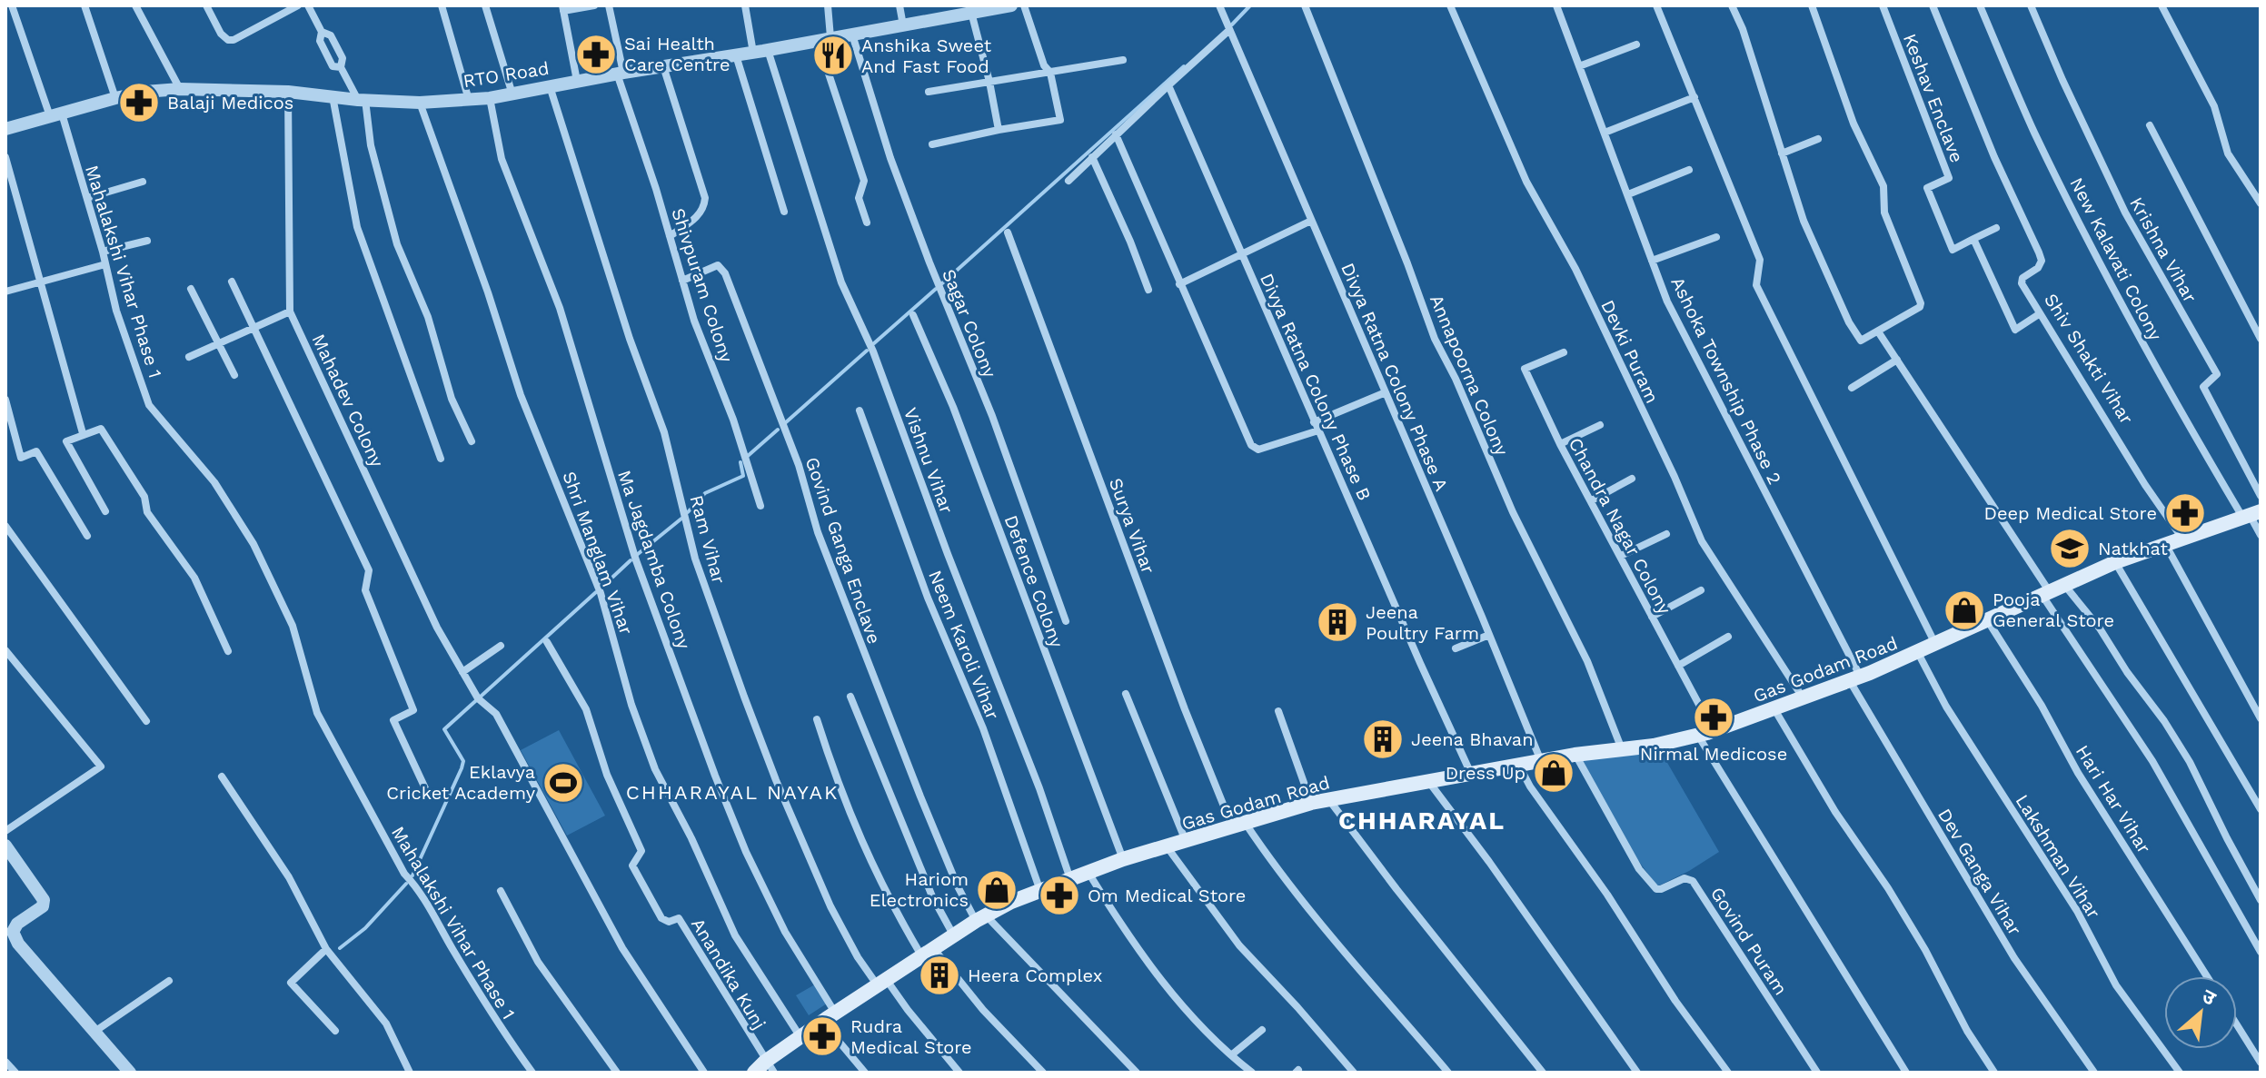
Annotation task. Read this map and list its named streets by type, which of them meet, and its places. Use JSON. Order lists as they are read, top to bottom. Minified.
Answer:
{"streets":{"main road":["Gas Godam Road"],"street":["RTO Road","Keshav Enclave","Krishna Vihar","New Kalavati Colony","Mahalakshi Vihar Phase 1","Shivpuram Colony","Sagar Colony","Devki Puram","Shiv Shakti Vihar","Annapoorna Colony","Divya Ratna Colony Phase A","Ashoka Township Phase 2","Divya Ratna Colony Phase B","Mahadev Colony","Vishnu Vihar","Surya Vihar","Chandra Nagar Colony","Ram Vihar","Govind Ganga Enclave","Shri Manglam Vihar","Ma Jagdamba Colony","Defence Colony","Neem Karoli Vihar","Hari Har Vihar","Lakshman Vihar","Dev Ganga Vihar","Govind Puram","Anandika Kunj"]},"crossings":[["RTO Road","Mahalakshi Vihar Phase 1"],["RTO Road","Shivpuram Colony"],["RTO Road","Sagar Colony"],["RTO Road","Mahadev Colony"],["RTO Road","Vishnu Vihar"],["RTO Road","Ram Vihar"],["RTO Road","Shri Manglam Vihar"],["RTO Road","Ma Jagdamba Colony"],["New Kalavati Colony","Gas Godam Road"],["Shivpuram Colony","Govind Ganga Enclave"],["Devki Puram","Gas Godam Road"],["Shiv Shakti Vihar","Gas Godam Road"],["Annapoorna Colony","Gas Godam Road"],["Divya Ratna Colony Phase A","Gas Godam Road"],["Ashoka Township Phase 2","Gas Godam Road"],["Ashoka Township Phase 2","Dev Ganga Vihar"],["Divya Ratna Colony Phase B","Gas Godam Road"],["Vishnu Vihar","Gas Godam Road"],["Surya Vihar","Gas Godam Road"],["Chandra Nagar Colony","Gas Godam Road"],["Ram Vihar","Gas Godam Road"],["Govind Ganga Enclave","Gas Godam Road"],["Shri Manglam Vihar","Gas Godam Road"],["Ma Jagdamba Colony","Gas Godam Road"],["Defence Colony","Gas Godam Road"],["Neem Karoli Vihar","Gas Godam Road"],["Gas Godam Road","Hari Har Vihar"],["Gas Godam Road","Lakshman Vihar"],["Gas Godam Road","Dev Ganga Vihar"],["Gas Godam Road","Govind Puram"],["Gas Godam Road","Anandika Kunj"]],"districts":["CHHARAYAL NAYAK","CHHARAYAL"],"places":{"pharmacy":["Sai Health Care Centre","Balaji Medicos","Deep Medical Store","Nirmal Medicose","Om Medical Store","Rudra Medical Store"],"restaurant":["Anshika Sweet And Fast Food"],"school or university":["Natkhat"],"shop":["Pooja General Store","Dress Up","Hariom Electronics"],"building":["Jeena Poultry Farm","Jeena Bhavan","Heera Complex"],"sports":["Eklavya Cricket Academy"]},"north":"top right"}
